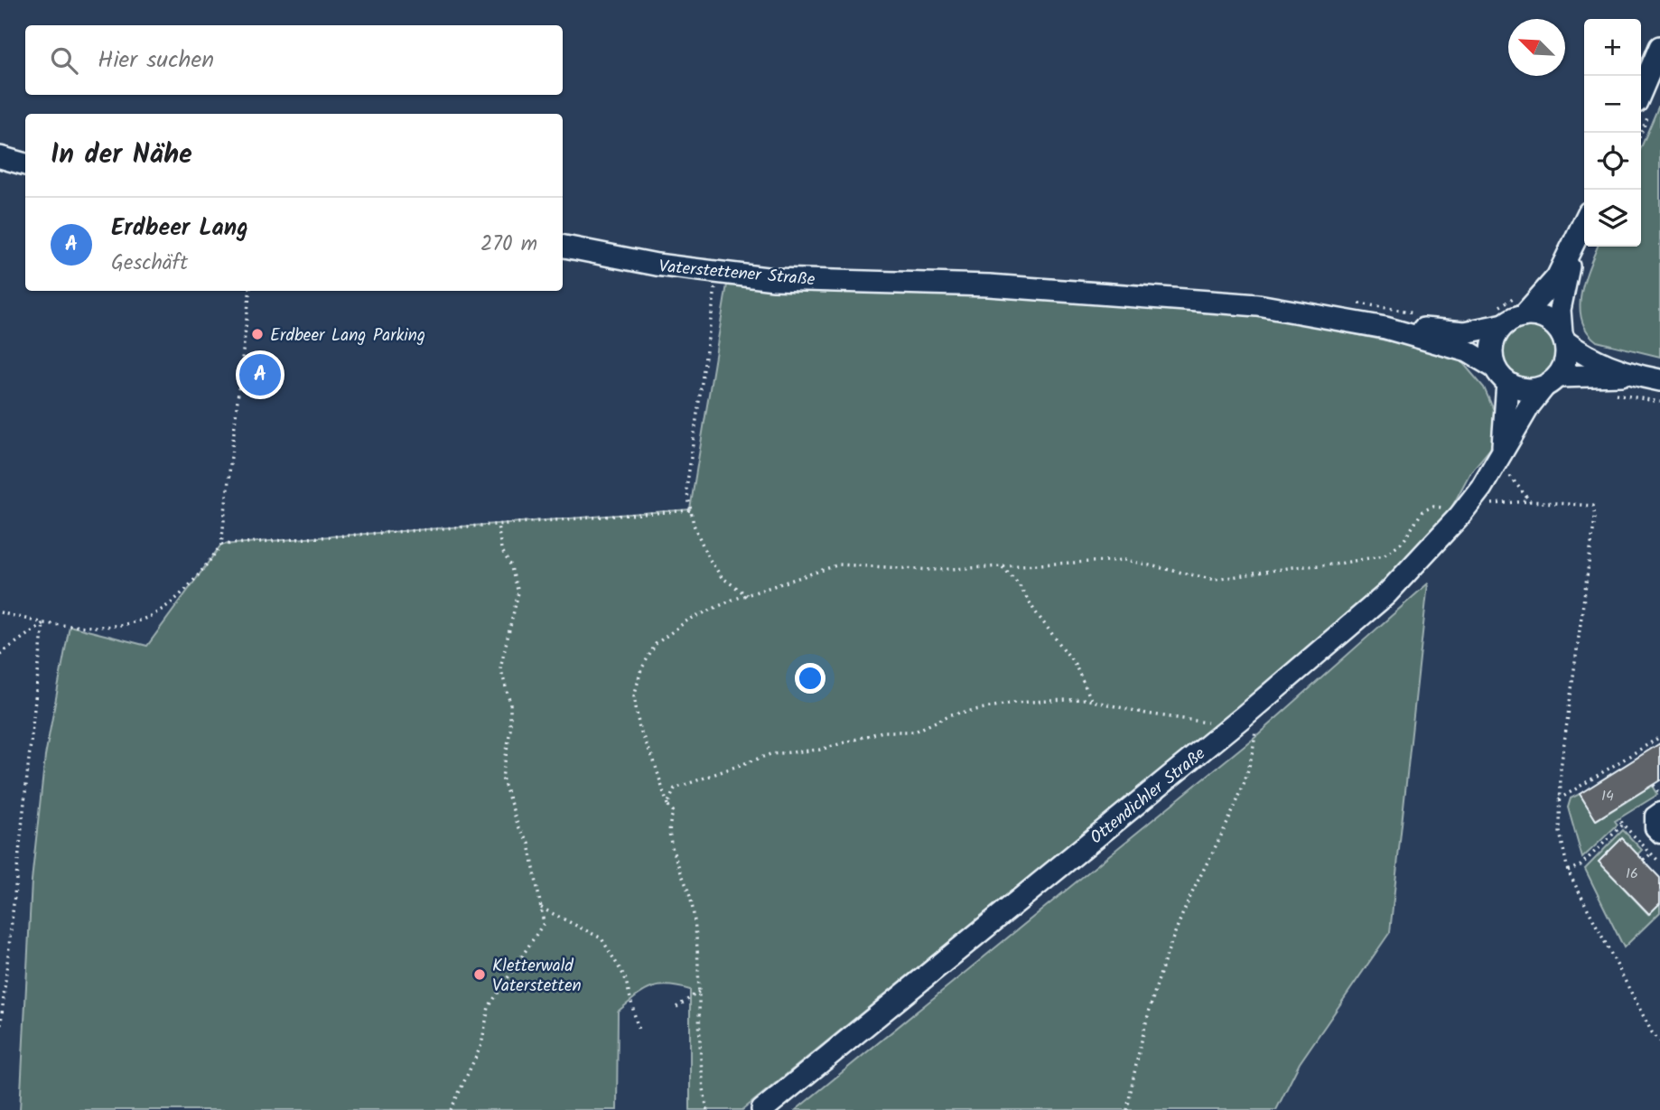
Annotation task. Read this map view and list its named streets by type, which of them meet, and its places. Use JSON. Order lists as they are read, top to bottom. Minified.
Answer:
{"streets":{"street":["Vaterstettener Straße","Ottendichler Straße"]},"places":["Erdbeer Lang Parking","Kletterwald Vaterstetten"],"house_numbers":["14","16"],"north":"top left","page":{"map_buttons":["+","−"],"search":"Hier suchen","heading":"In der Nähe","list":[{"mark":"A","name":"Erdbeer Lang","note":"Geschäft","value":"270 m"}],"pins":"A"}}
